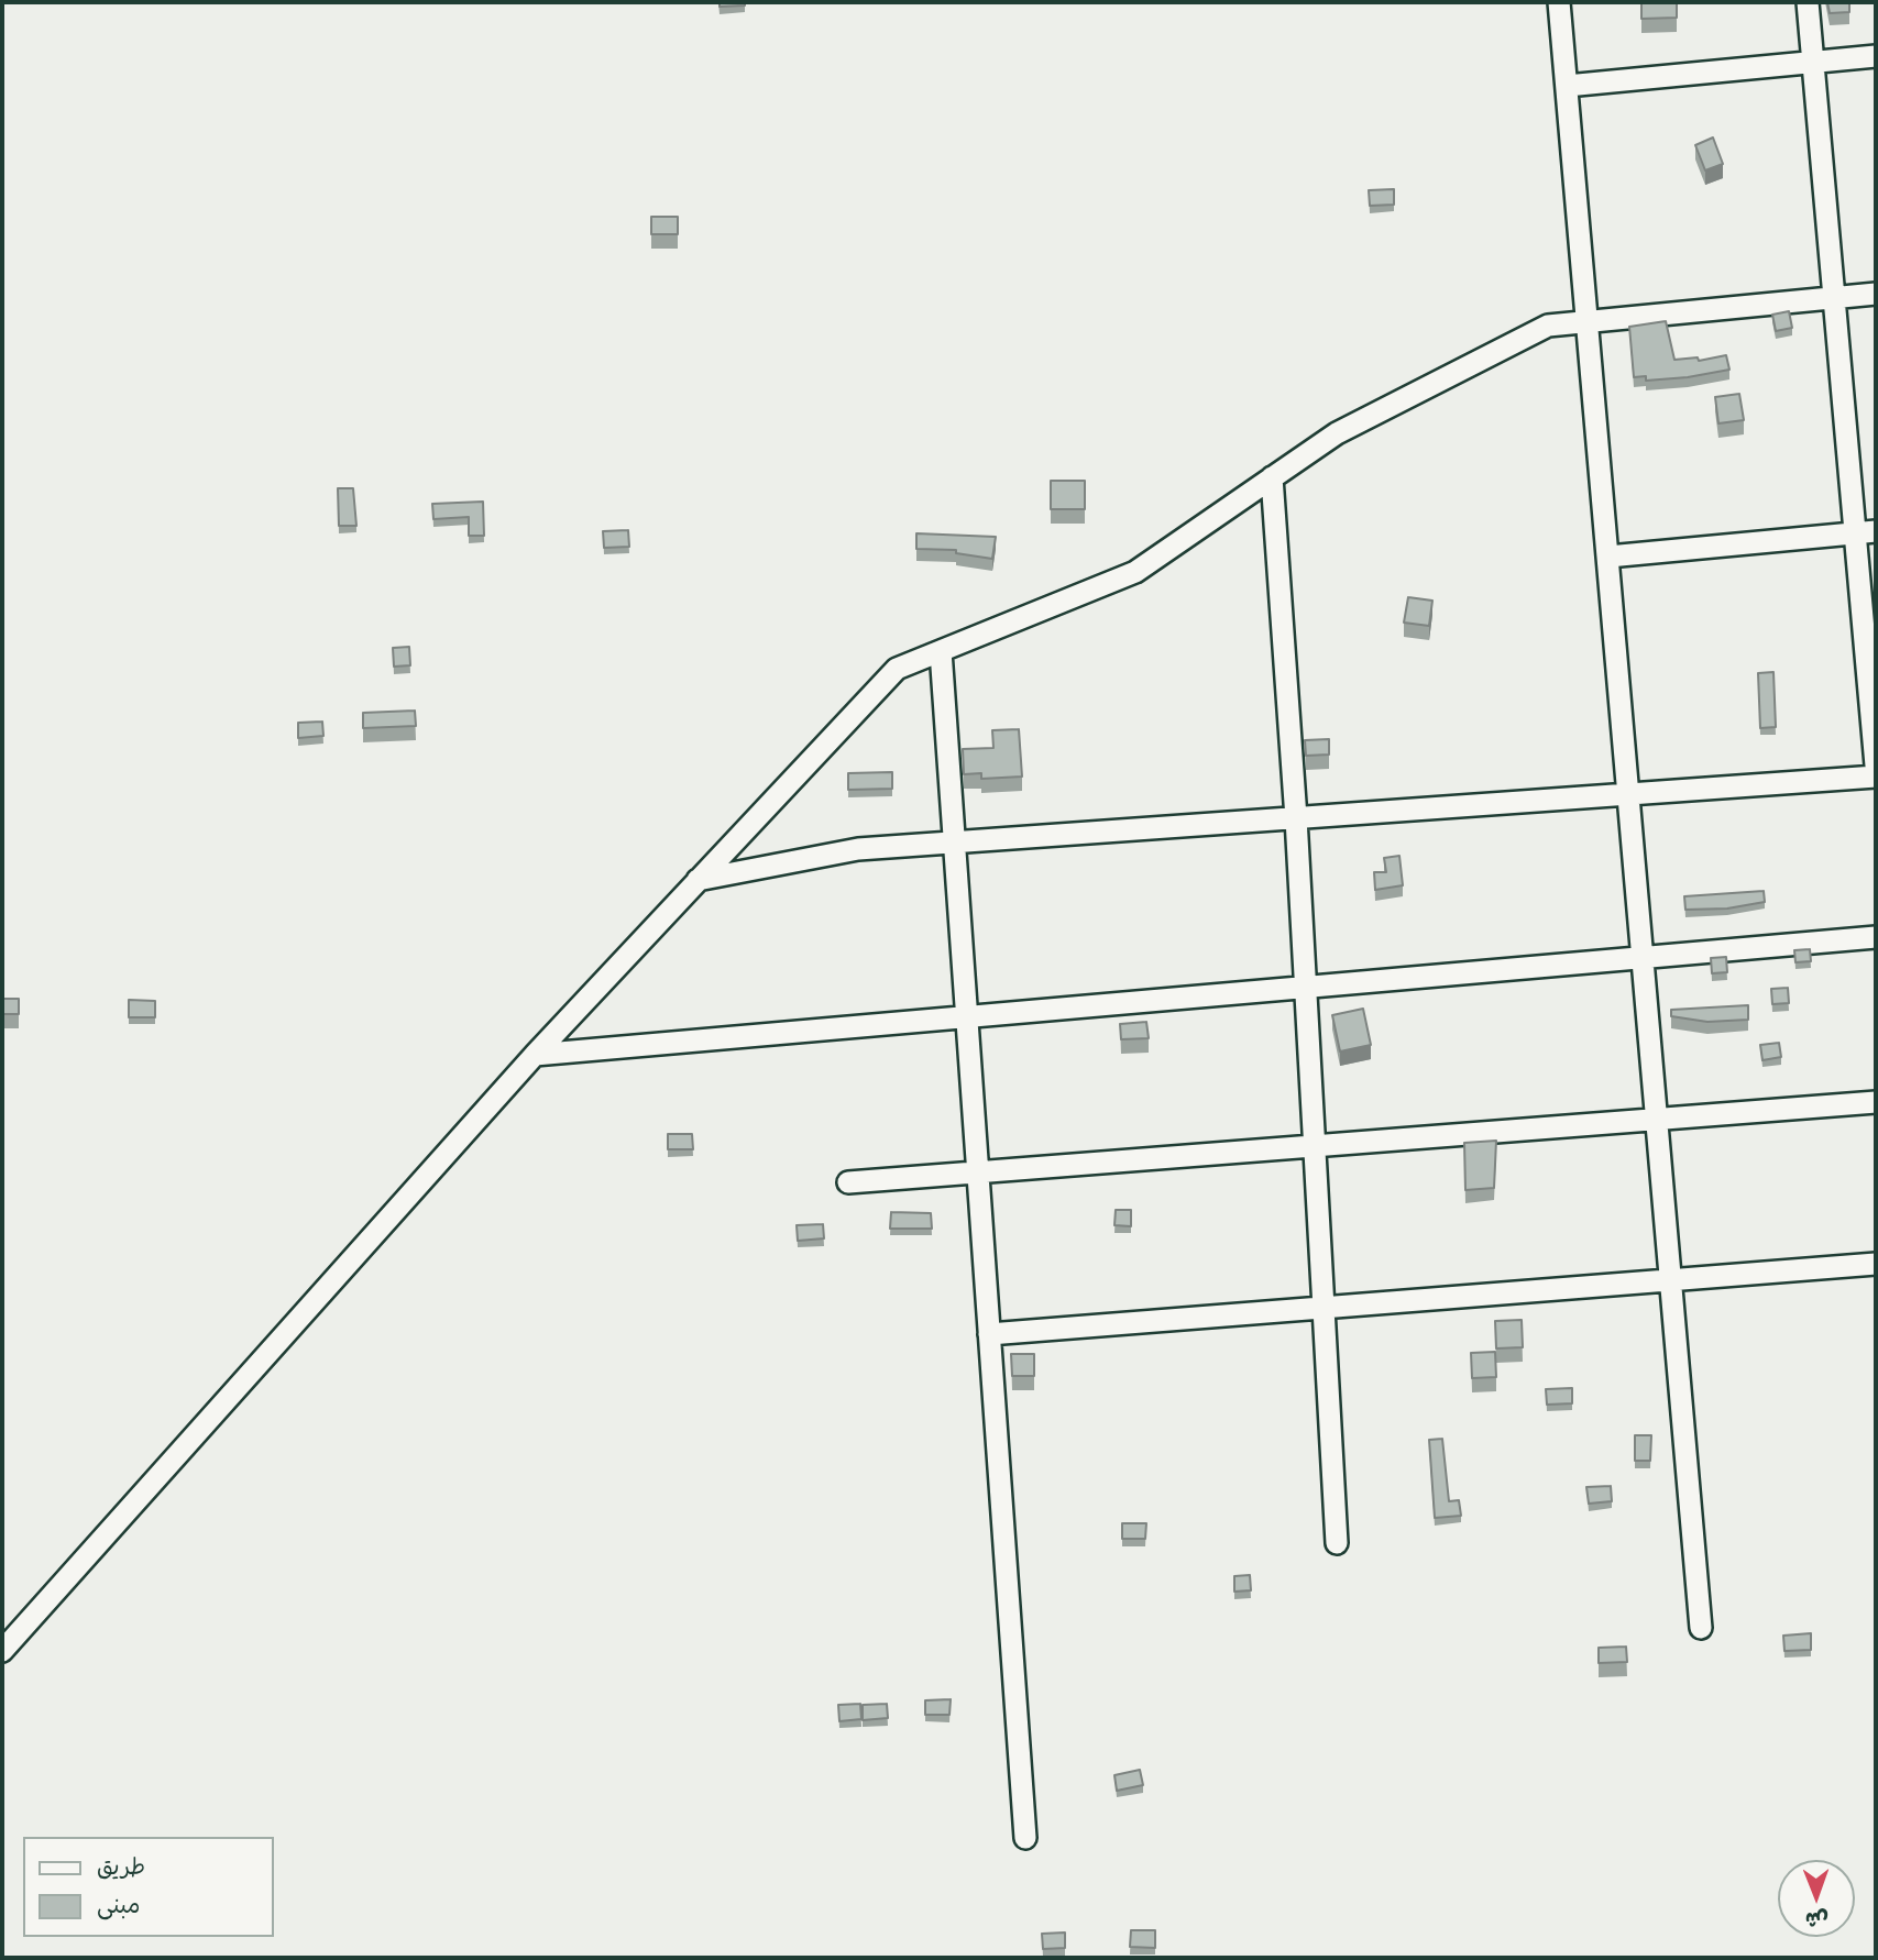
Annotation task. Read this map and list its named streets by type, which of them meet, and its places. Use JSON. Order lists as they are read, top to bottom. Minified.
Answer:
{"legend":["طريق","مبنى"],"north":"bottom"}
